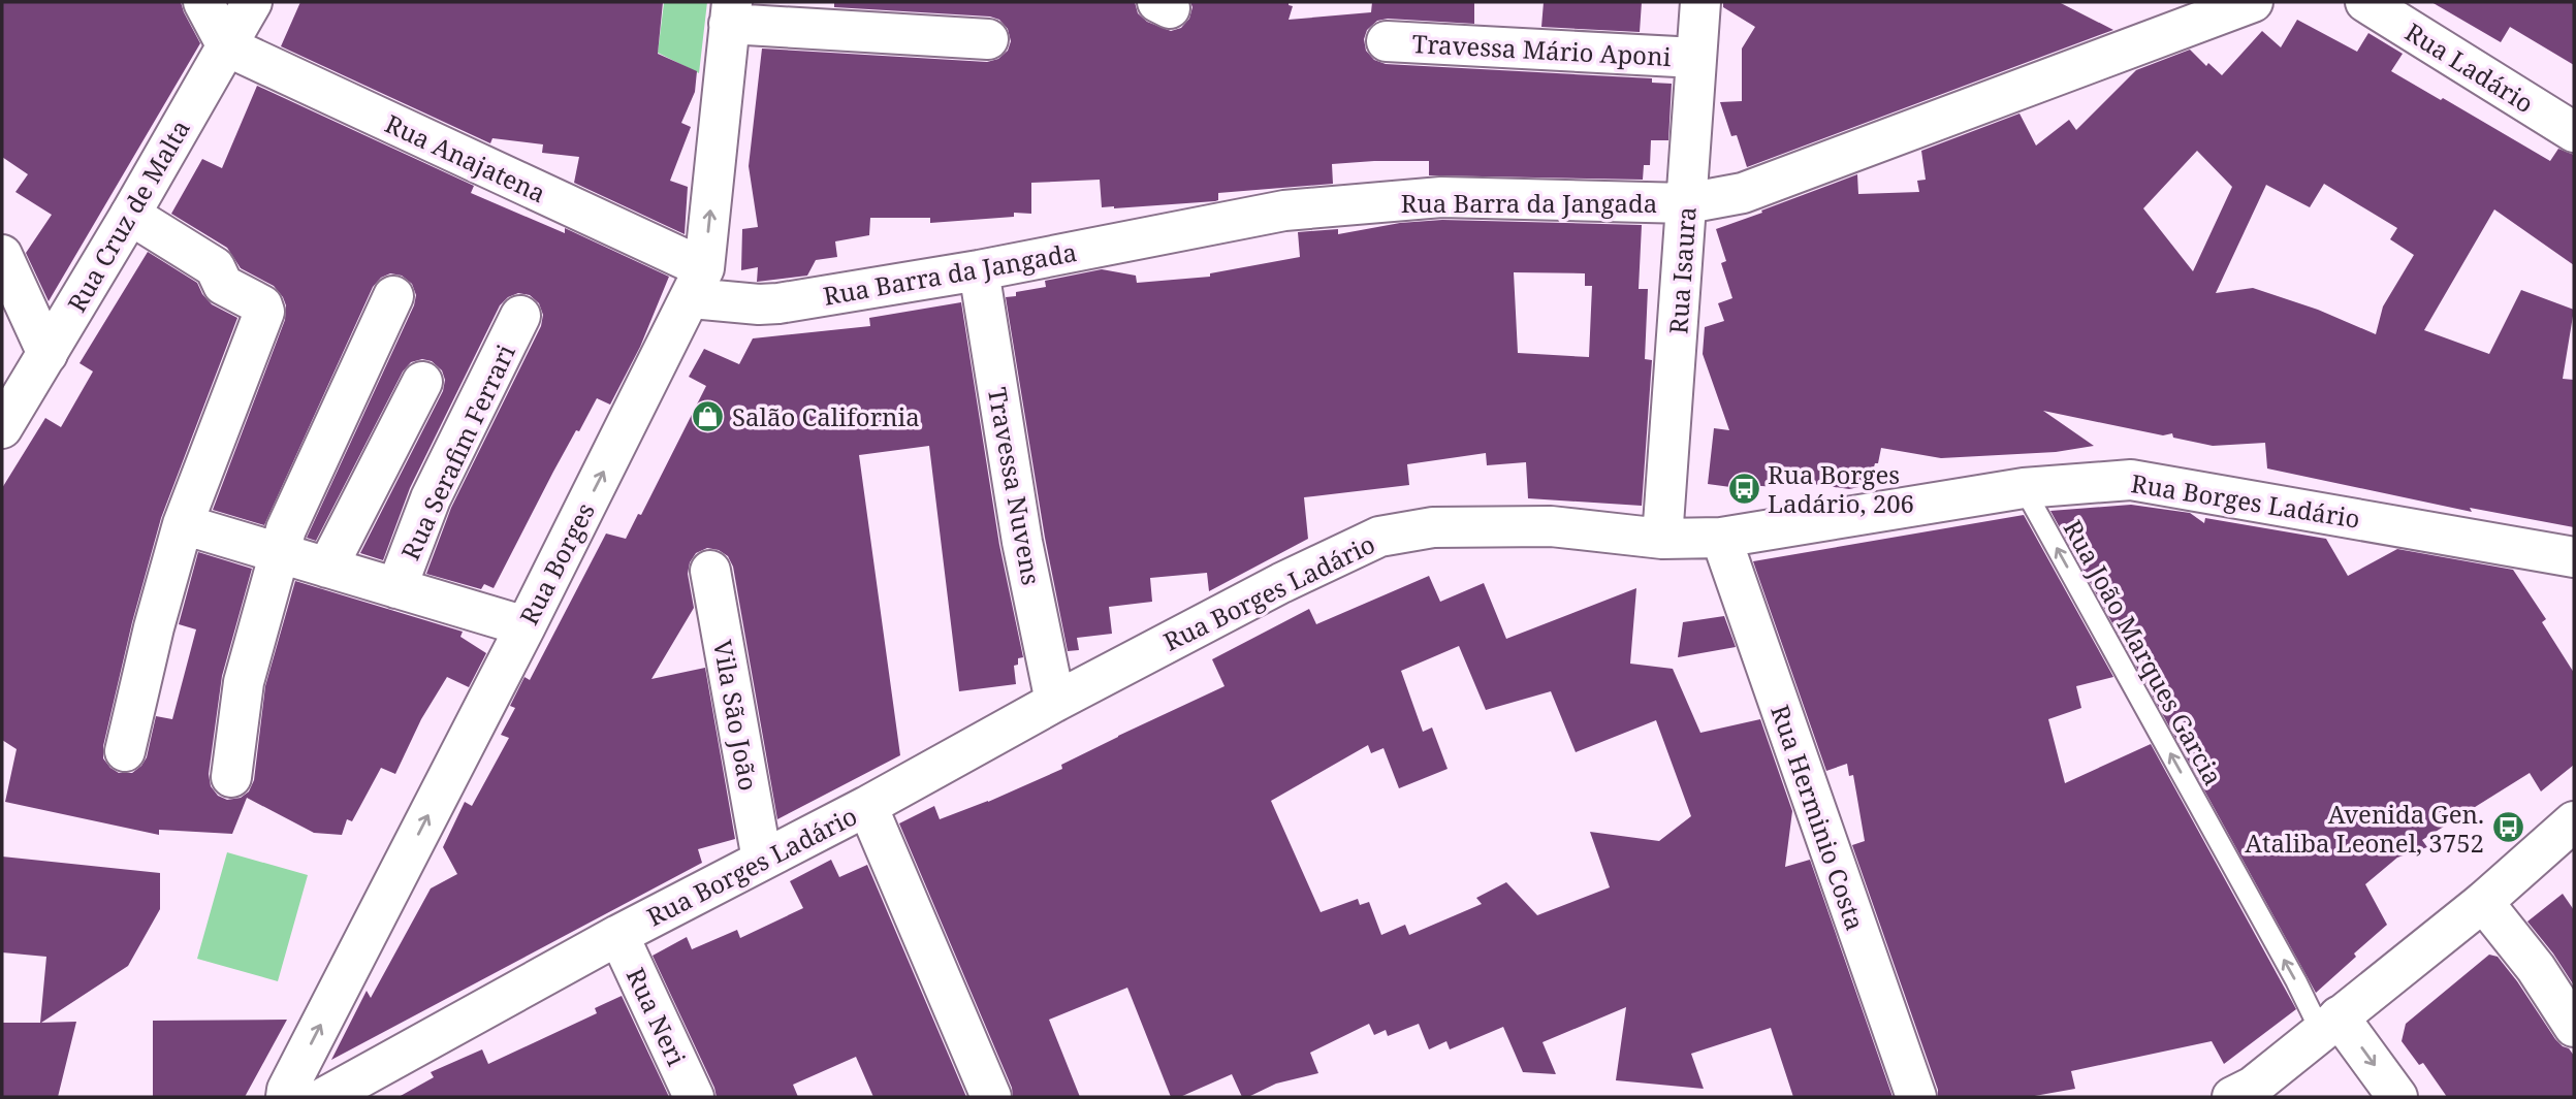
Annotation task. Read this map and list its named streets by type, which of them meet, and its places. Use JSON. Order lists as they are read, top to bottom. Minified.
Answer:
{"streets":{"street":["Travessa Mário Aponi","Rua Ladário","Rua Anajatena","Rua Barra da Jangada","Rua Cruz de Malta","Rua Isaura","Rua Serafim Ferrari","Travessa Nuvens","Rua Borges Ladário","Rua Borges","Vila São João","Rua Herminio Costa","Rua Neri"],"lane":["Rua João Marques Garcia"]},"crossings":[["Travessa Mário Aponi","Rua Isaura"],["Rua Anajatena","Rua Barra da Jangada"],["Rua Anajatena","Rua Cruz de Malta"],["Rua Anajatena","Rua Borges"],["Rua Barra da Jangada","Rua Isaura"],["Rua Barra da Jangada","Travessa Nuvens"],["Rua Barra da Jangada","Rua Borges"],["Rua Isaura","Rua Borges Ladário"],["Travessa Nuvens","Rua Borges Ladário"],["Rua Borges Ladário","Rua João Marques Garcia"],["Rua Borges Ladário","Vila São João"],["Rua Borges Ladário","Rua Herminio Costa"],["Rua Borges Ladário","Rua Neri"]],"one_way":["Rua João Marques Garcia"],"places":{"shop":["Salão California"],"bus stop":["Rua Borges Ladário, 206","Avenida Gen. Ataliba Leonel, 3752"]}}
